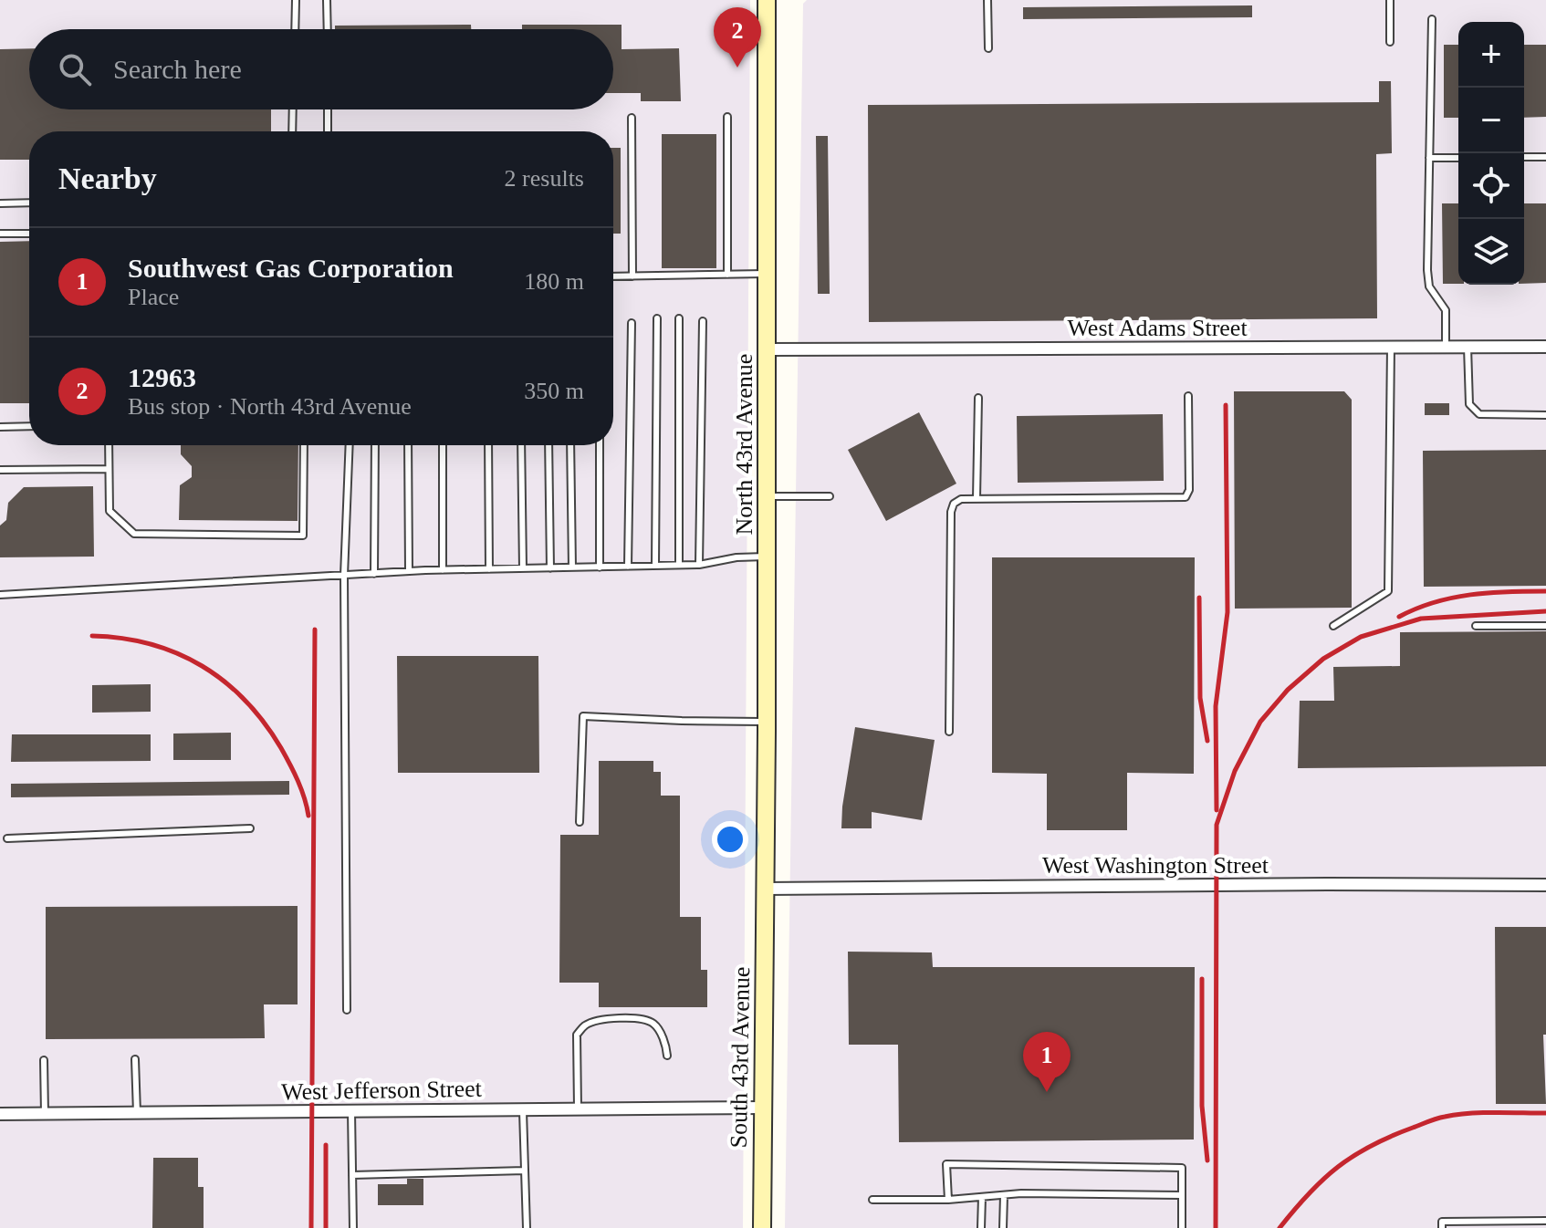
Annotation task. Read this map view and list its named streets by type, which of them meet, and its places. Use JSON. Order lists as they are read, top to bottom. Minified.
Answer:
{"streets":{"main road":["North 43rd Avenue","South 43rd Avenue"],"street":["West Adams Street","West Washington Street","West Jefferson Street"]},"crossings":[["West Adams Street","North 43rd Avenue"],["North 43rd Avenue","West Washington Street"],["North 43rd Avenue","South 43rd Avenue"],["West Washington Street","South 43rd Avenue"],["South 43rd Avenue","West Jefferson Street"]],"page":{"pins":["2","1"],"map_buttons":["+","−"],"search":"Search here","heading":["Nearby","2 results"],"list":[{"mark":"1","name":"Southwest Gas Corporation","note":"Place","value":"180 m"},{"mark":"2","name":"12963","note":"Bus stop · North 43rd Avenue","value":"350 m"}]}}
